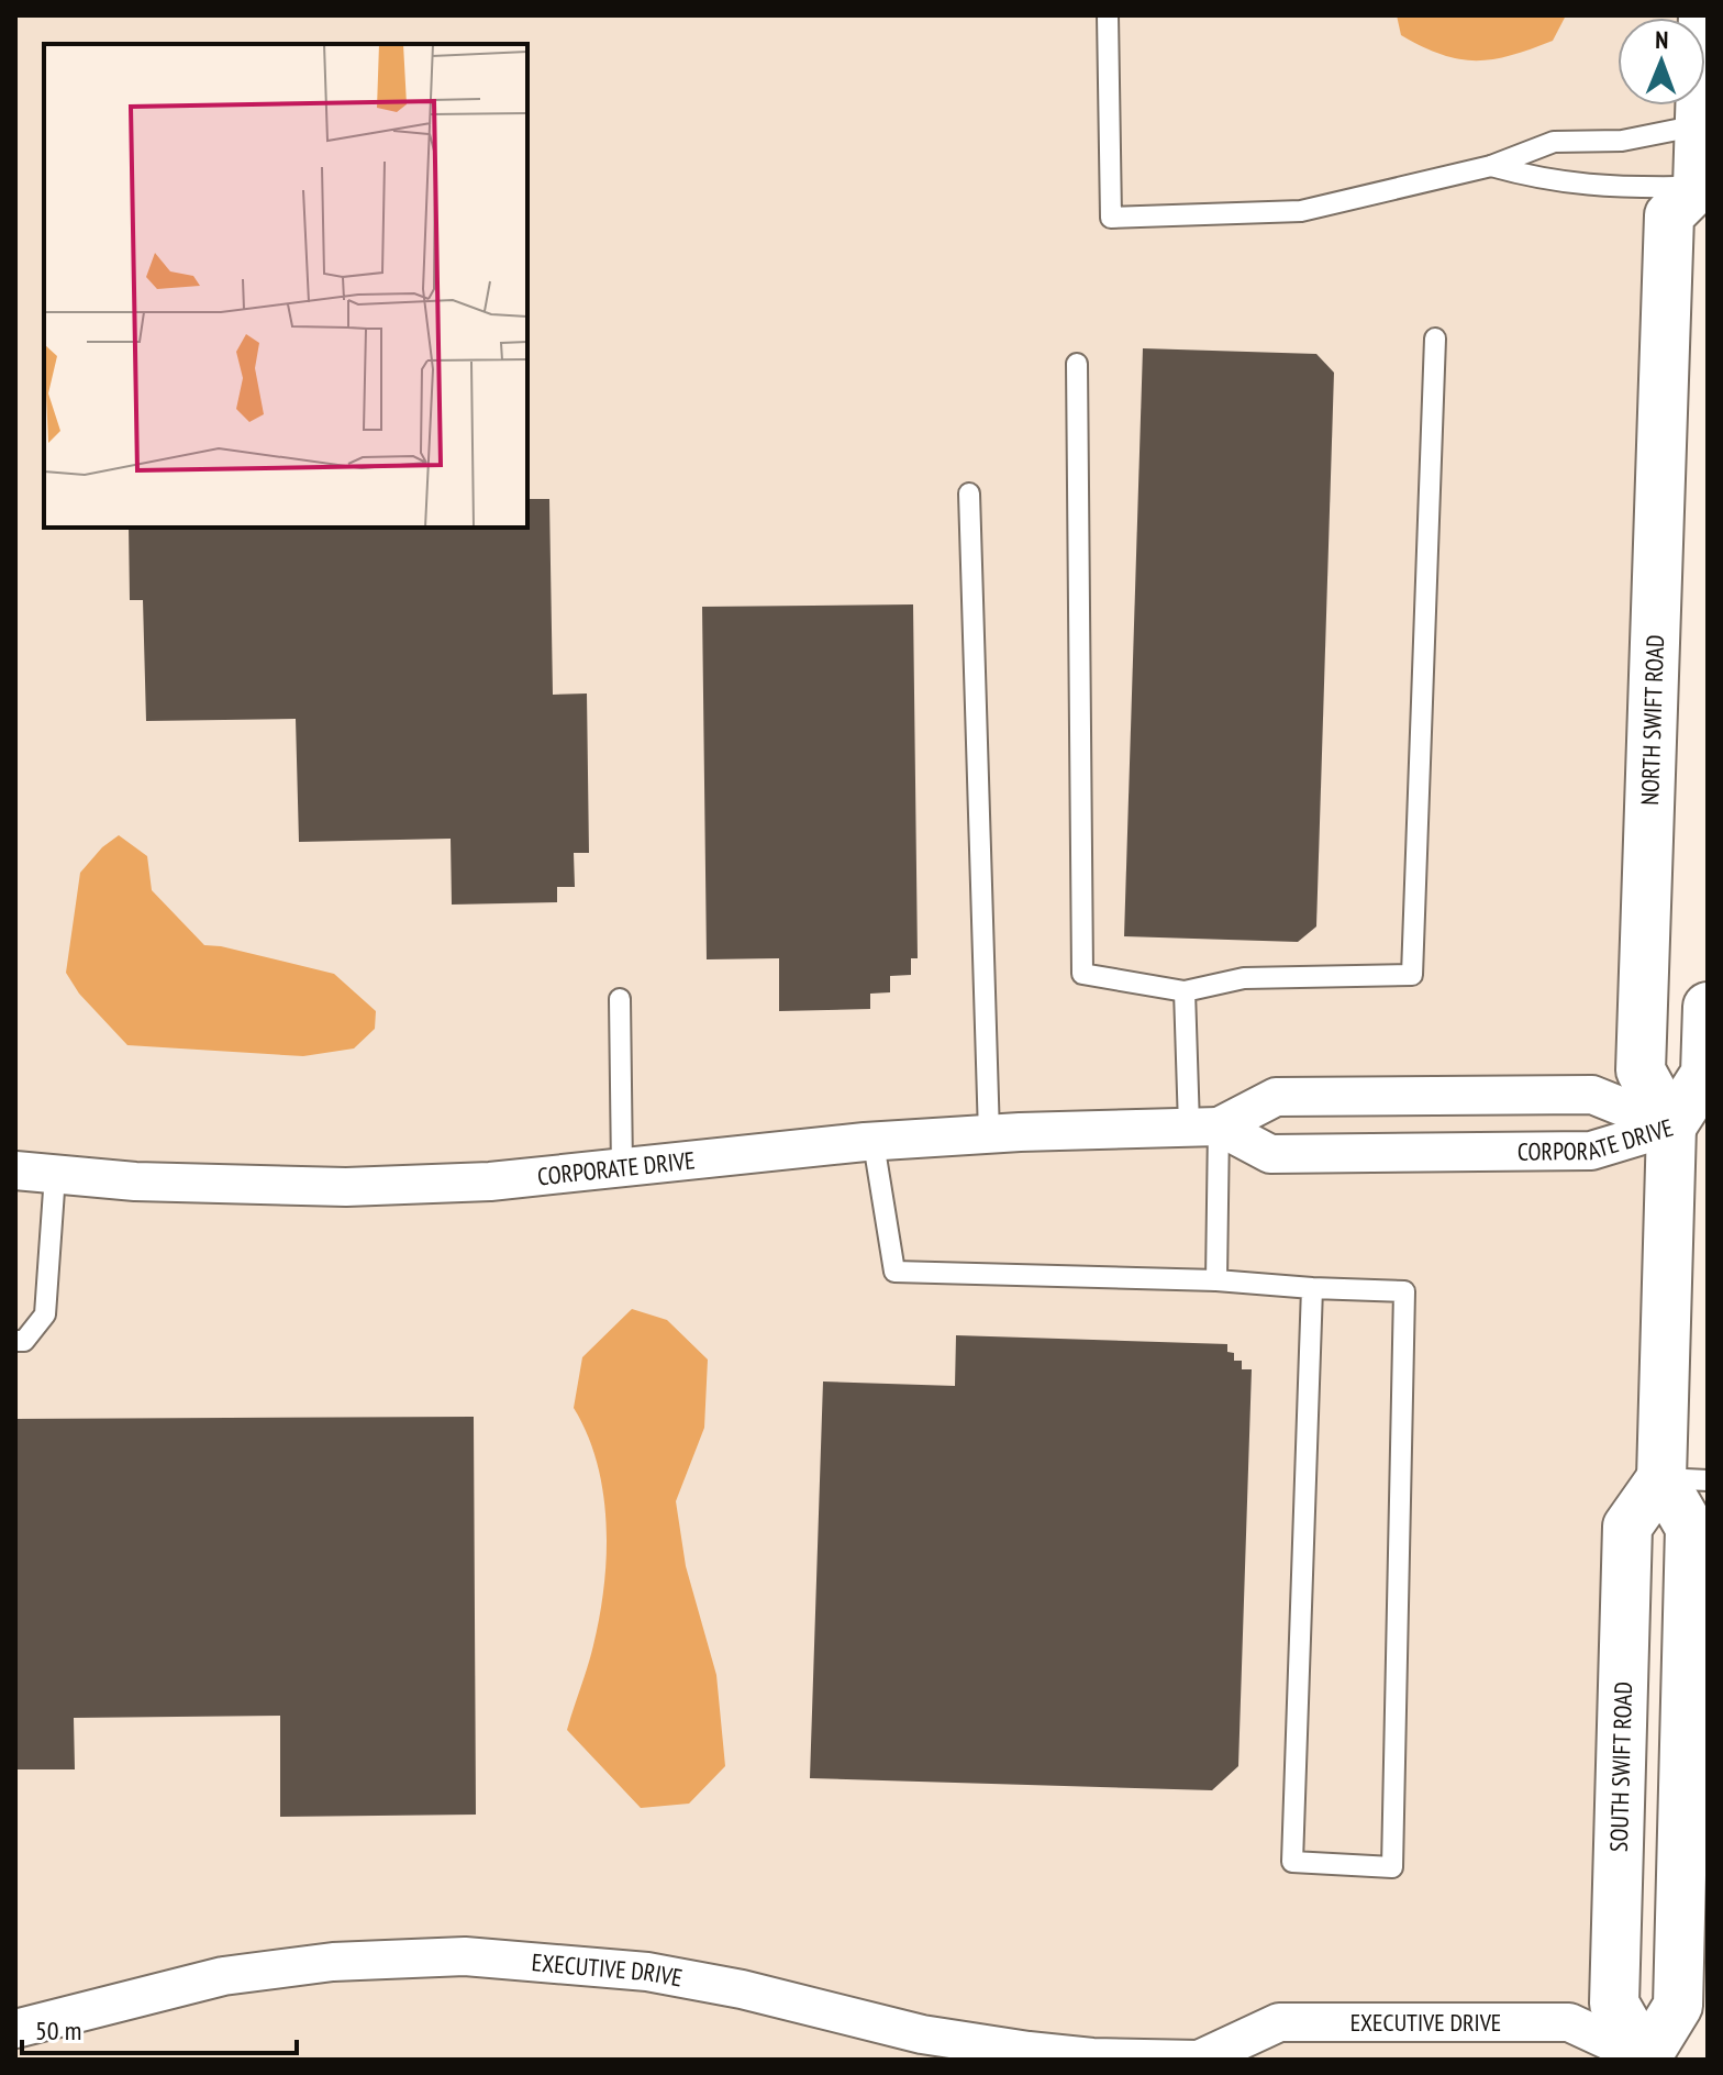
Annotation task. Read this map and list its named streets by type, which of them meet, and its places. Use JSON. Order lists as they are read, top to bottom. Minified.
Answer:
{"streets":{"street":["NORTH SWIFT ROAD","CORPORATE DRIVE","SOUTH SWIFT ROAD","EXECUTIVE DRIVE"]},"crossings":[["NORTH SWIFT ROAD","CORPORATE DRIVE"],["SOUTH SWIFT ROAD","EXECUTIVE DRIVE"]],"scale_bar":"50 m","north":"top"}
